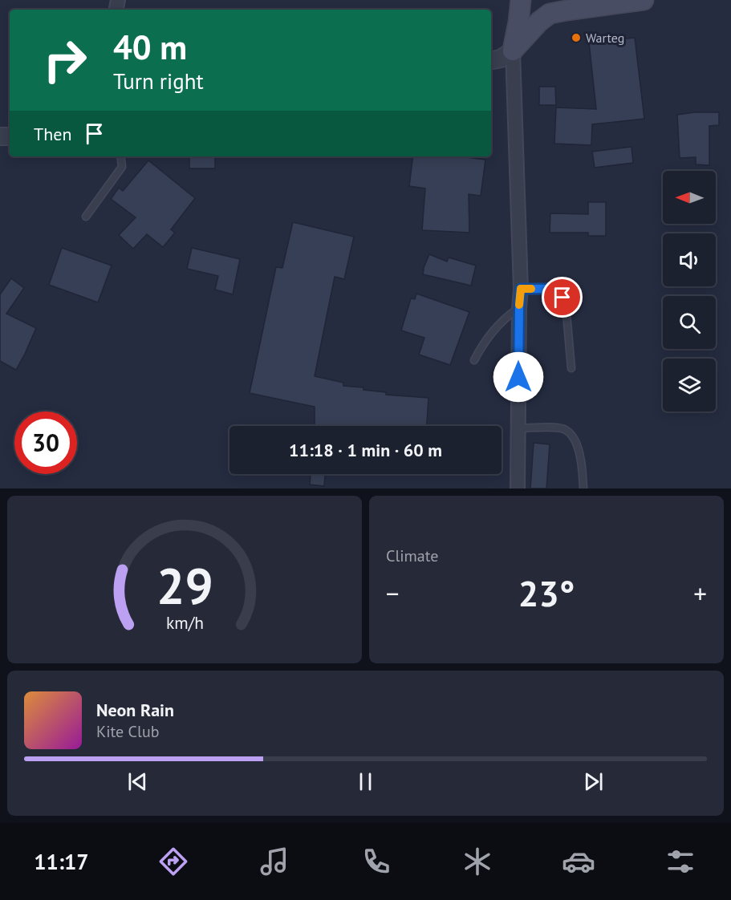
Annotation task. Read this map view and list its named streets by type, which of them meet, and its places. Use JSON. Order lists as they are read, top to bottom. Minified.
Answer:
{"places":["Warteg"],"north":"left","page":{"turn":["40 m","Turn right"],"then":"Then","limit":"30","trip":"11:18 · 1 min · 60 m","tile":"Climate","heat":["−","23°","+"],"song":["Neon Rain","Kite Club"],"tabs":"11:17","gauge":["29","km/h"]}}
